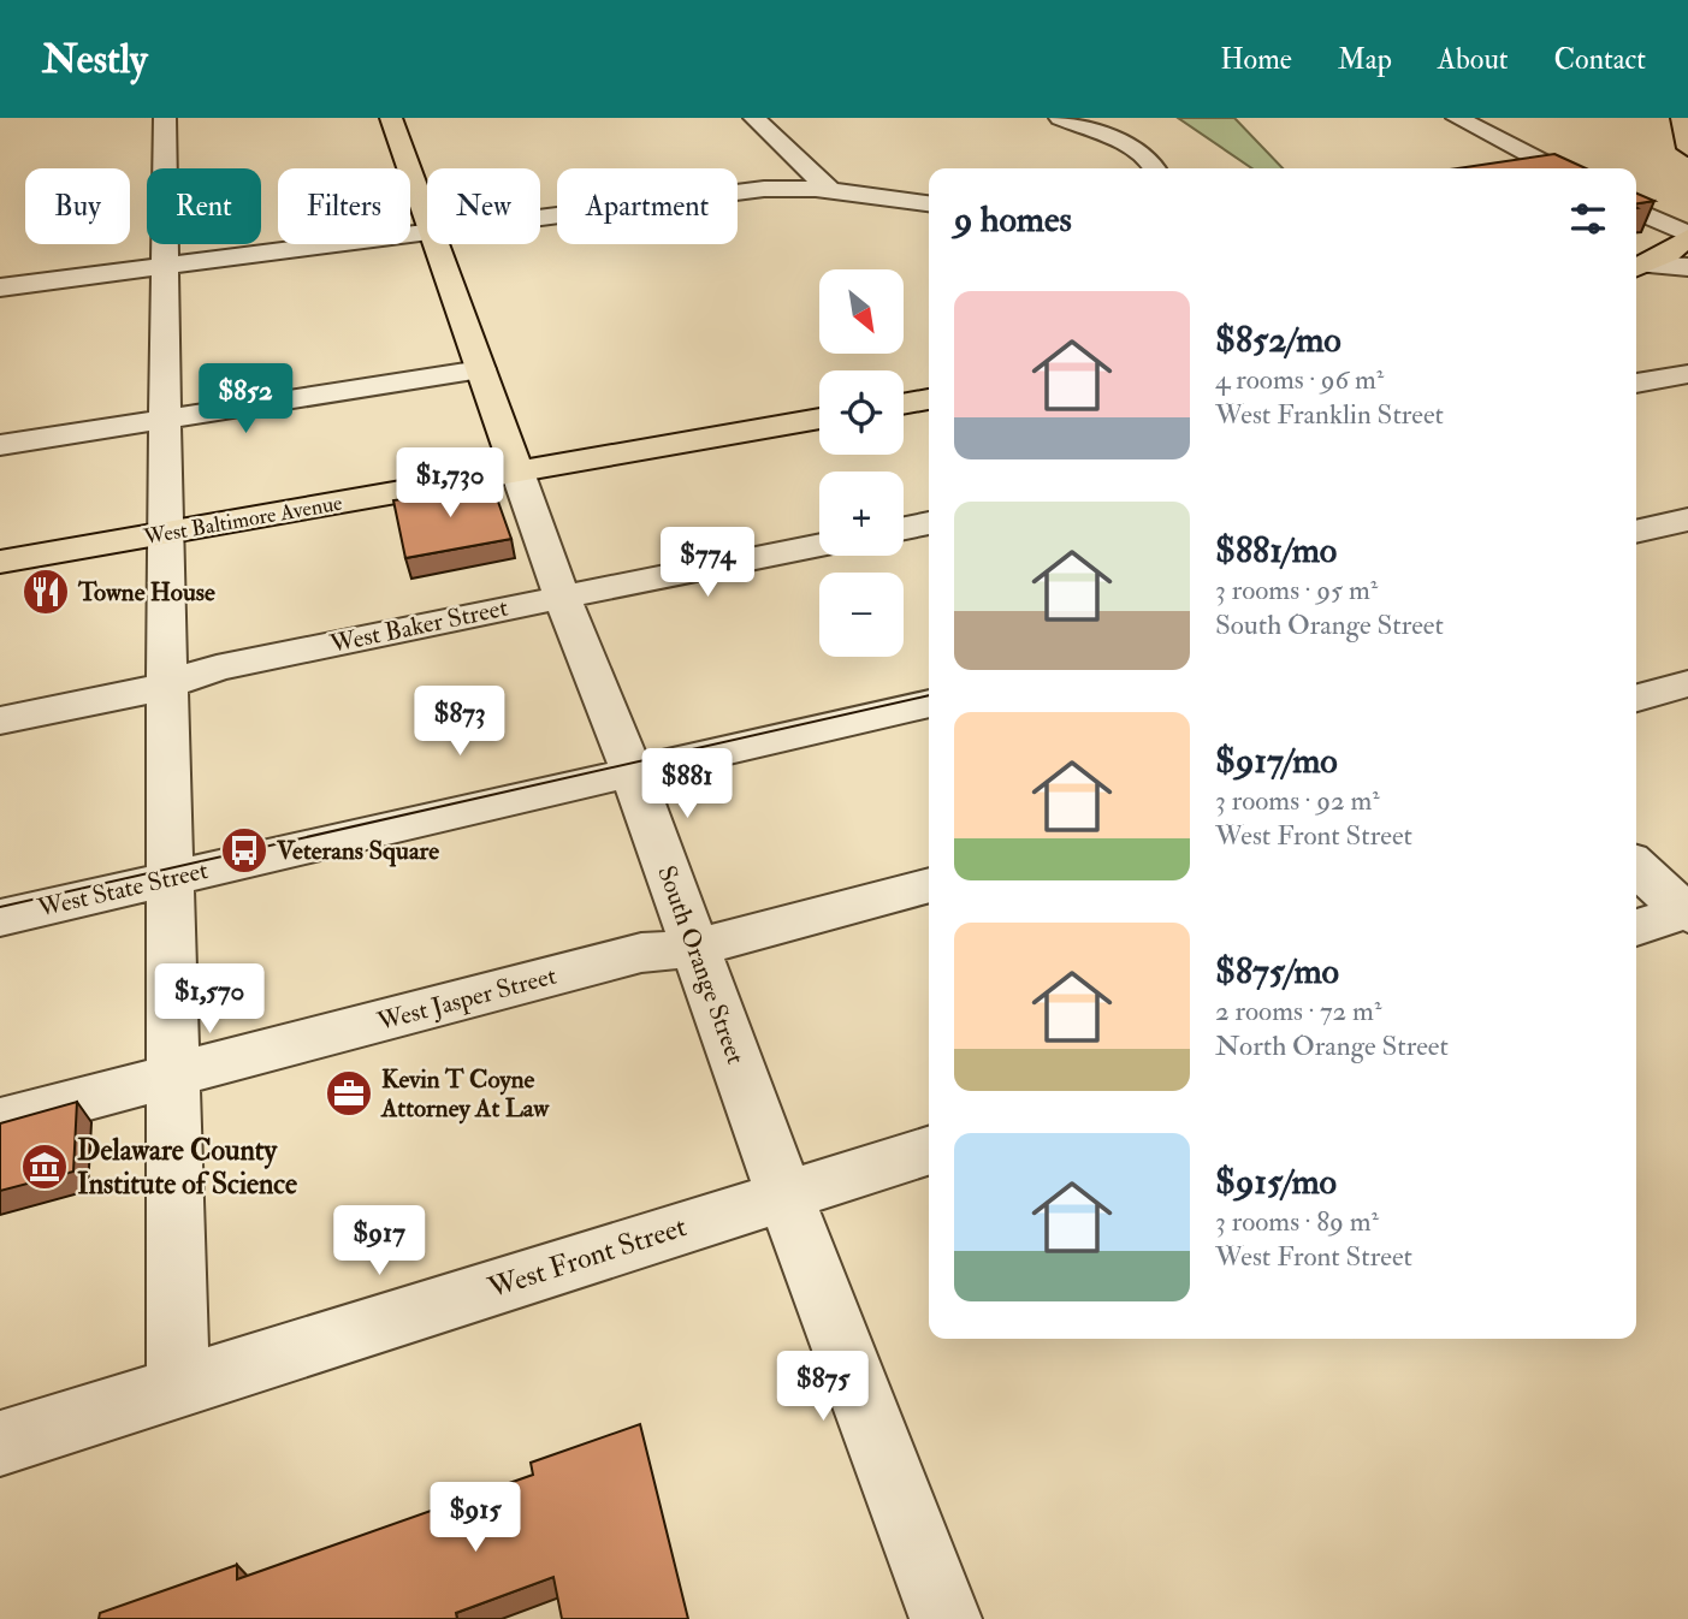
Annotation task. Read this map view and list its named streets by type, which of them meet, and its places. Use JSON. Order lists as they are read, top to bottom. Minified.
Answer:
{"streets":{"main road":["West Baltimore Avenue","South Orange Street"],"street":["West Baker Street","West State Street","West Jasper Street","West Front Street"]},"crossings":[["West Baltimore Avenue","South Orange Street"],["West Baker Street","South Orange Street"],["West State Street","South Orange Street"],["South Orange Street","West Jasper Street"],["South Orange Street","West Front Street"]],"places":{"restaurant":["Towne House"],"bus stop":["Veterans Square"],"office":["Kevin T Coyne Attorney At Law"],"museum":["Delaware County Institute of Science"]},"north":"bottom right","page":{"header":"Nestly","nav":["Home","Map","About","Contact"],"chip":["Buy","Rent","Filters","New","Apartment"],"heading":"9 homes","map_buttons":["+","−"],"list":[{"name":"$852/mo","note":"4 rooms · 96 m² · West Franklin Street"},{"name":"$881/mo","note":"3 rooms · 95 m² · South Orange Street"},{"name":"$917/mo","note":"3 rooms · 92 m² · West Front Street"},{"name":"$875/mo","note":"2 rooms · 72 m² · North Orange Street"},{"name":"$915/mo","note":"3 rooms · 89 m² · West Front Street"}],"price":["$852","$1,730","$774","$873","$881","$1,570","$917","$875","$915"]}}
